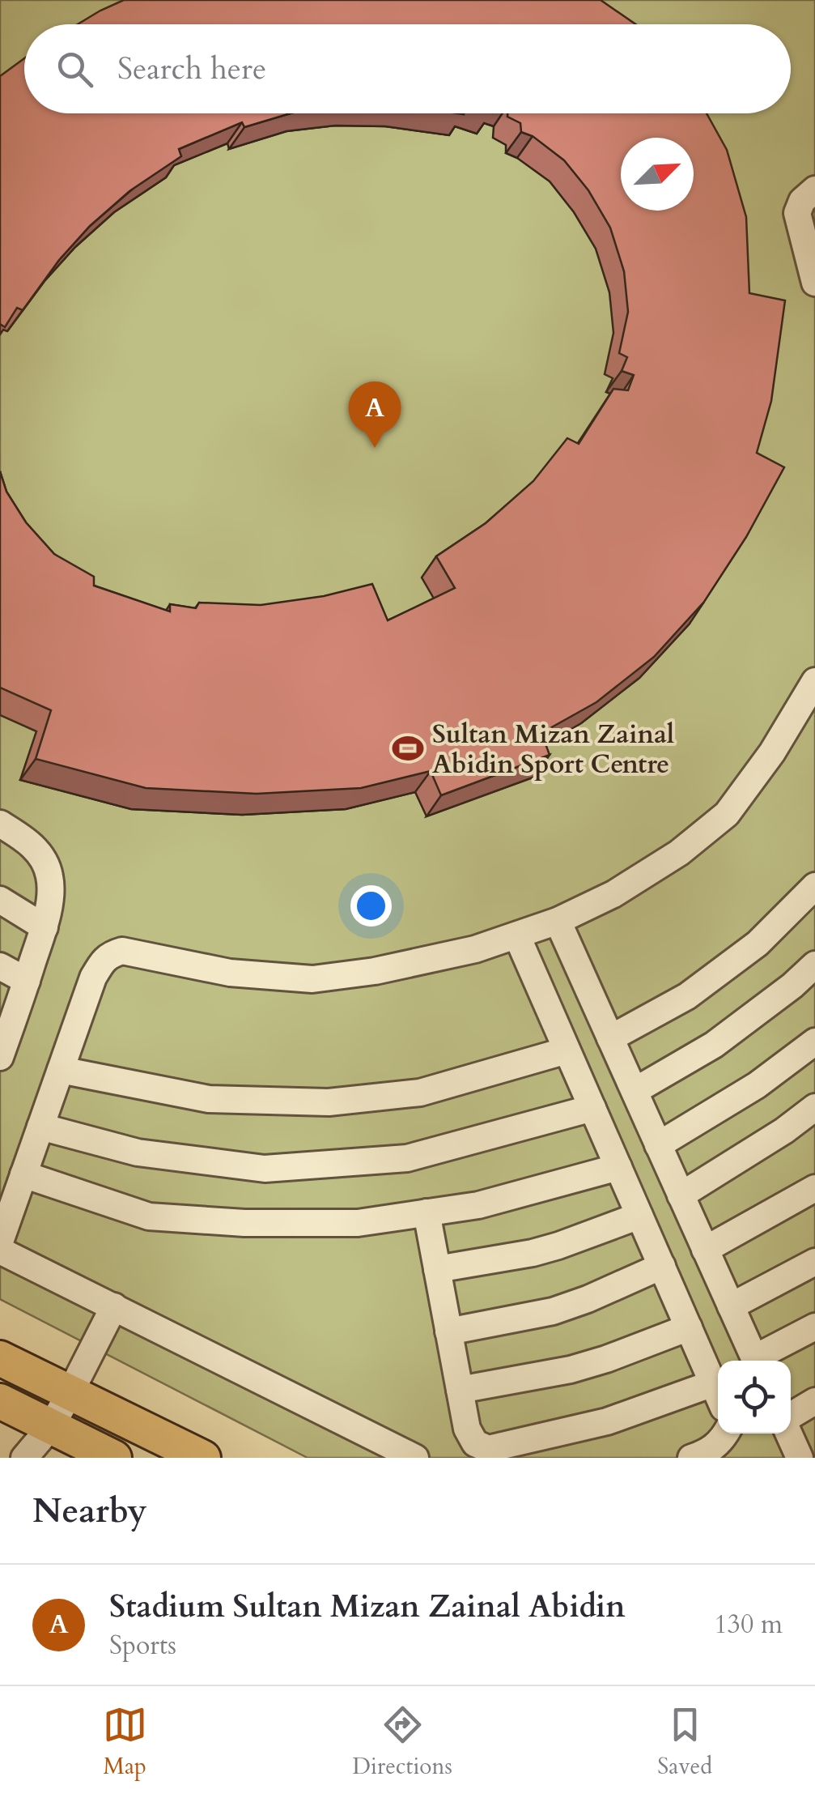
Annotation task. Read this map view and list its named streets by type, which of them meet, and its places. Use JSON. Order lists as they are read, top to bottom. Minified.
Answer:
{"places":{"sports":["Sultan Mizan Zainal Abidin Sport Centre"]},"north":"top right","page":{"search":"Search here","pins":"A","heading":"Nearby","list":[{"mark":"A","name":"Stadium Sultan Mizan Zainal Abidin","note":"Sports","value":"130 m"}],"nav":["Map","Directions","Saved"]}}
